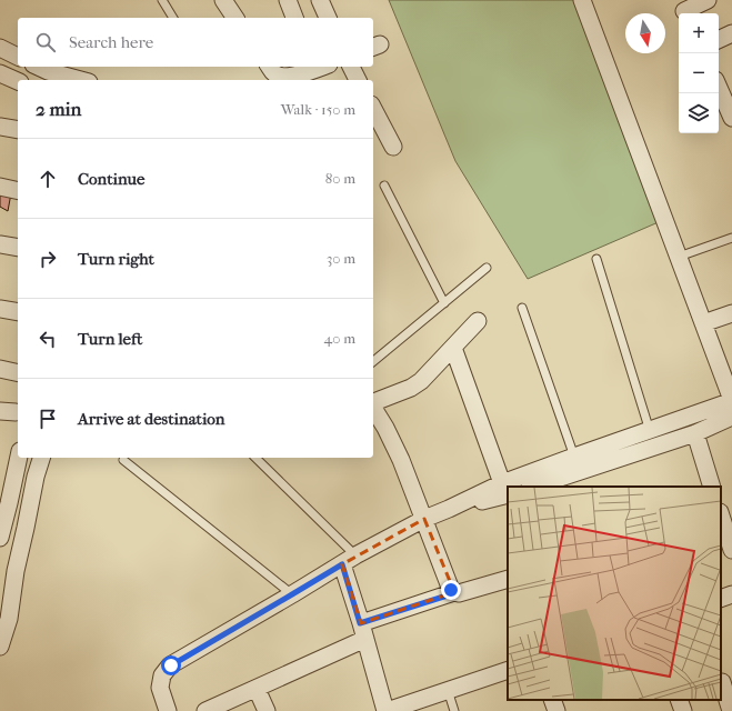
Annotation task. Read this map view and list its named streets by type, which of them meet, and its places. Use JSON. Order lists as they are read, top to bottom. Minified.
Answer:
{"north":"bottom","page":{"map_buttons":["+","−"],"search":"Search here","heading":["2 min","Walk · 150 m"],"list":[["Continue","80 m"],["Turn right","30 m"],["Turn left","40 m"],"Arrive at destination"]}}
